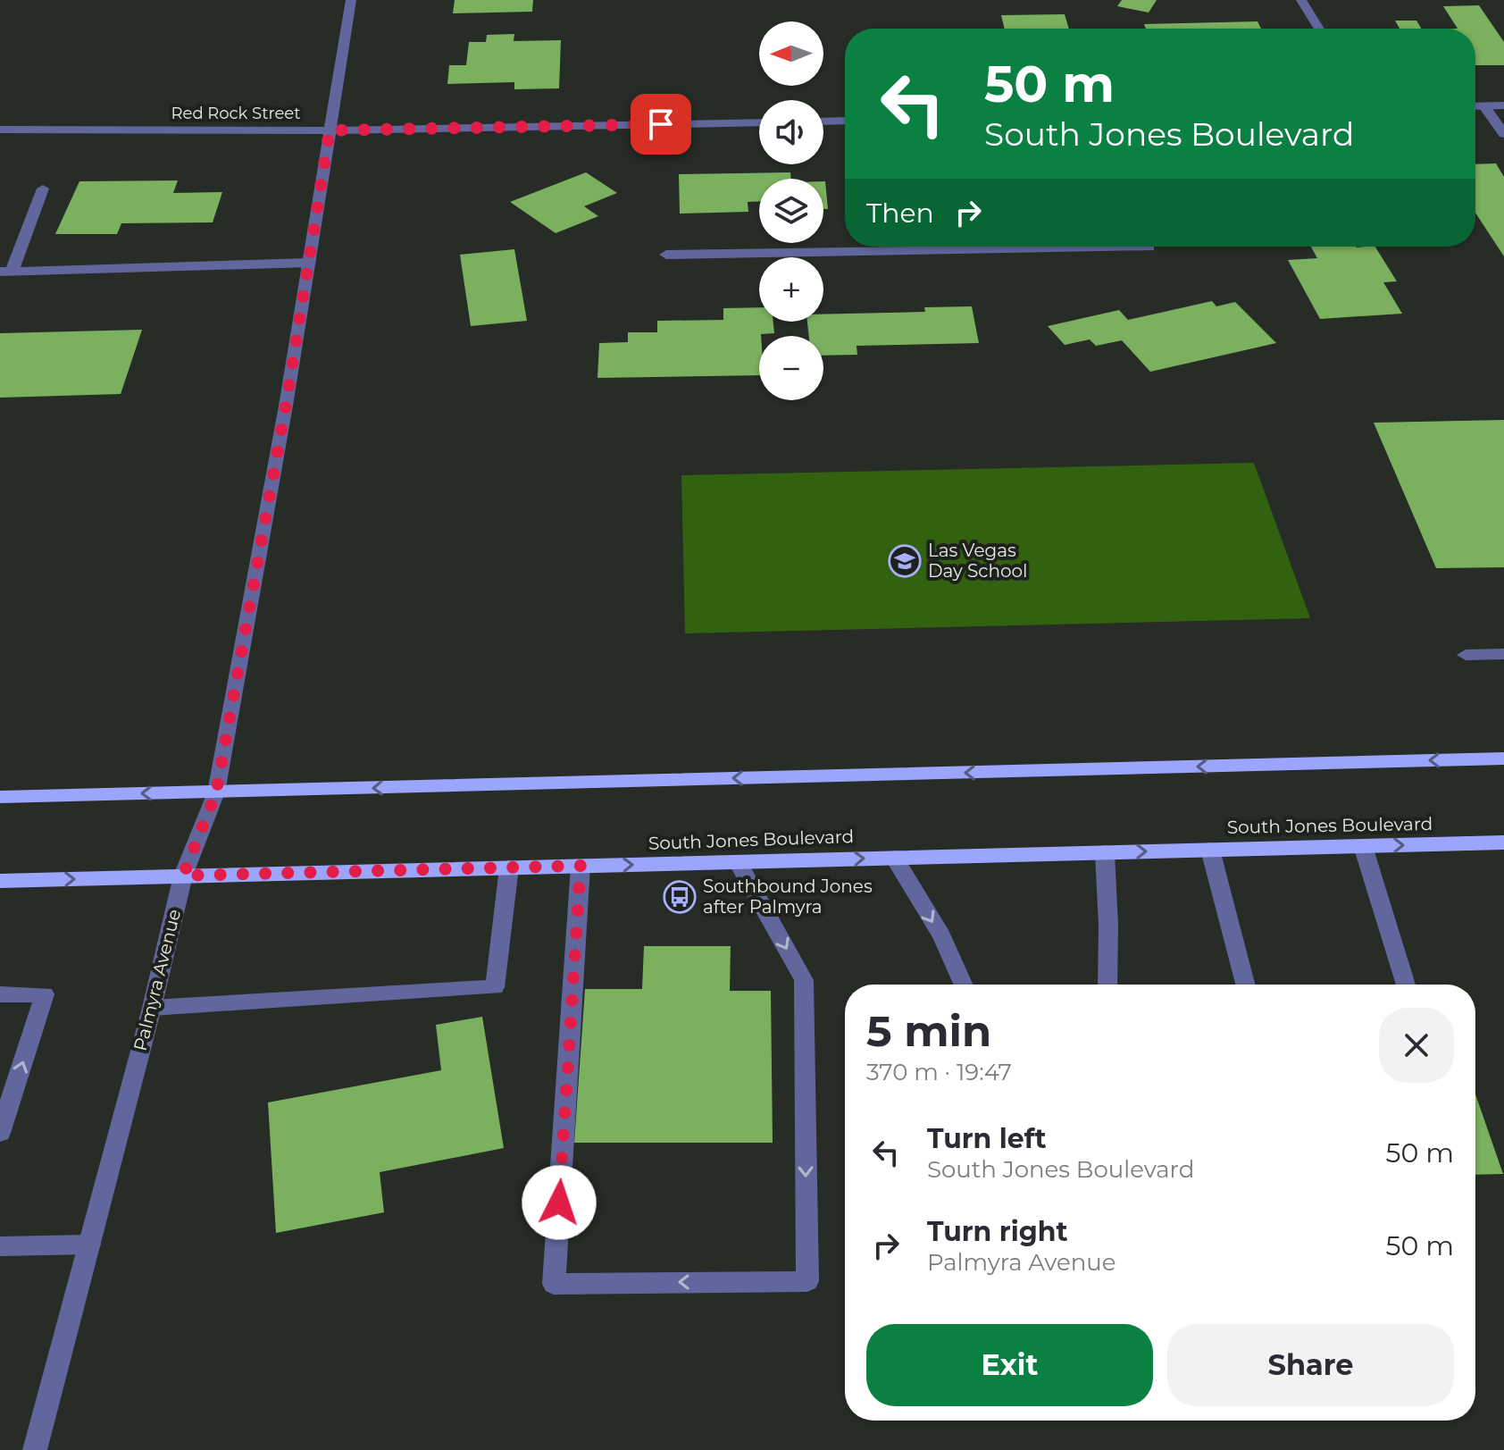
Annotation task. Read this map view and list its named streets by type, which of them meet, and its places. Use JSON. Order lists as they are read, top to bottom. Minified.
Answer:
{"streets":{"main road":["South Jones Boulevard"],"street":["Red Rock Street","Palmyra Avenue"]},"crossings":[["Red Rock Street","Palmyra Avenue"],["South Jones Boulevard","Palmyra Avenue"]],"places":{"school or university":["Las Vegas Day School"],"bus stop":["Southbound Jones after Palmyra"]},"north":"left","page":{"map_buttons":["+","−"],"turn":["50 m","South Jones Boulevard"],"then":"Then","heading":["5 min","370 m · 19:47"],"list":[{"name":"Turn left","note":"South Jones Boulevard","value":"50 m"},{"name":"Turn right","note":"Palmyra Avenue","value":"50 m"}],"buttons":["Exit","Share"]}}
